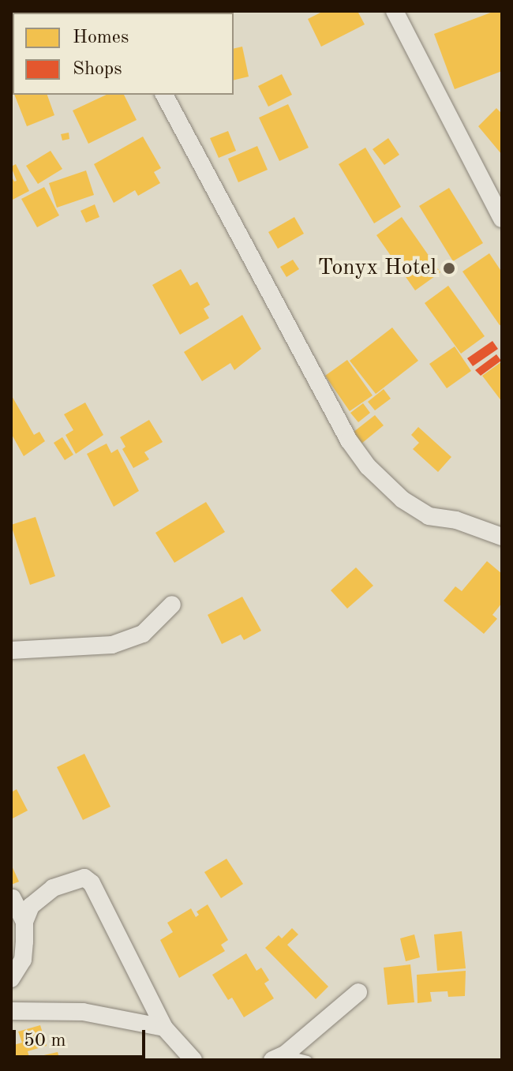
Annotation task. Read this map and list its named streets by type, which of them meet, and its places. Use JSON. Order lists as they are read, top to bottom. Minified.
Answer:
{"places":["Tonyx Hotel"],"legend":["Homes","Shops"],"scale_bar":"50 m"}
